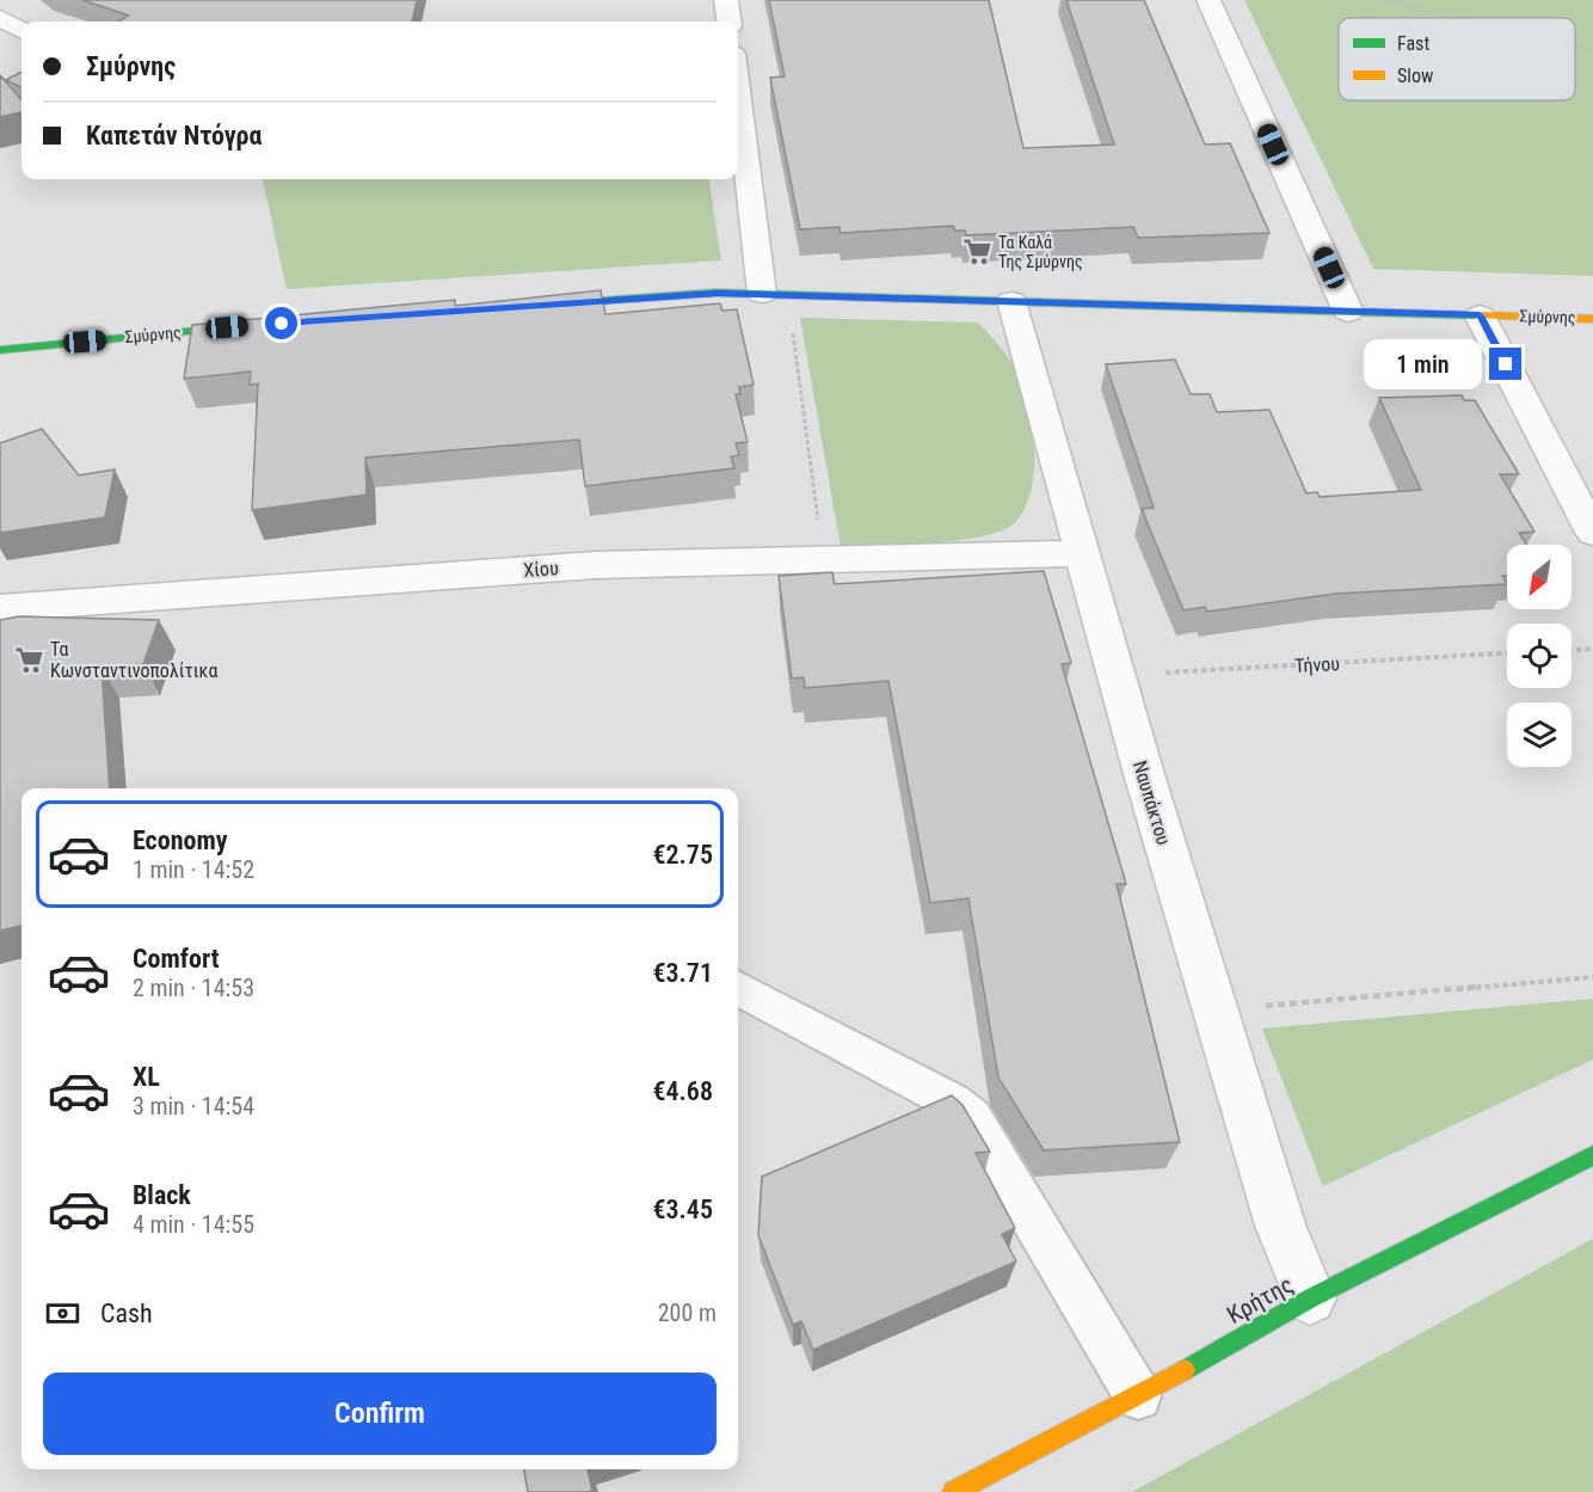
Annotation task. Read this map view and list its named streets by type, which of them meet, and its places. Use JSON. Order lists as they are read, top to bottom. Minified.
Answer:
{"streets":{"street":["Σμύρνης","Χίου","Ναυπάκτου","Κρήτης"],"path":["Τήνου"]},"crossings":[["Σμύρνης","Ναυπάκτου"],["Χίου","Ναυπάκτου"],["Τήνου","Ναυπάκτου"],["Ναυπάκτου","Κρήτης"]],"places":{"supermarket":["Τα Καλά Της Σμύρνης","Τα Κωνσταντινοπολίτικα"]},"legend":["Fast","Slow"],"north":"bottom left","page":{"banner":["Σμύρνης","Καπετάν Ντόγρα"],"bubble":"1 min","list":[{"name":"Economy","note":"1 min · 14:52","value":"€2.75"},{"name":"Comfort","note":"2 min · 14:53","value":"€3.71"},{"name":"XL","note":"3 min · 14:54","value":"€4.68"},{"name":"Black","note":"4 min · 14:55","value":"€3.45"}],"pay":["Cash","200 m"],"buttons":"Confirm"}}
